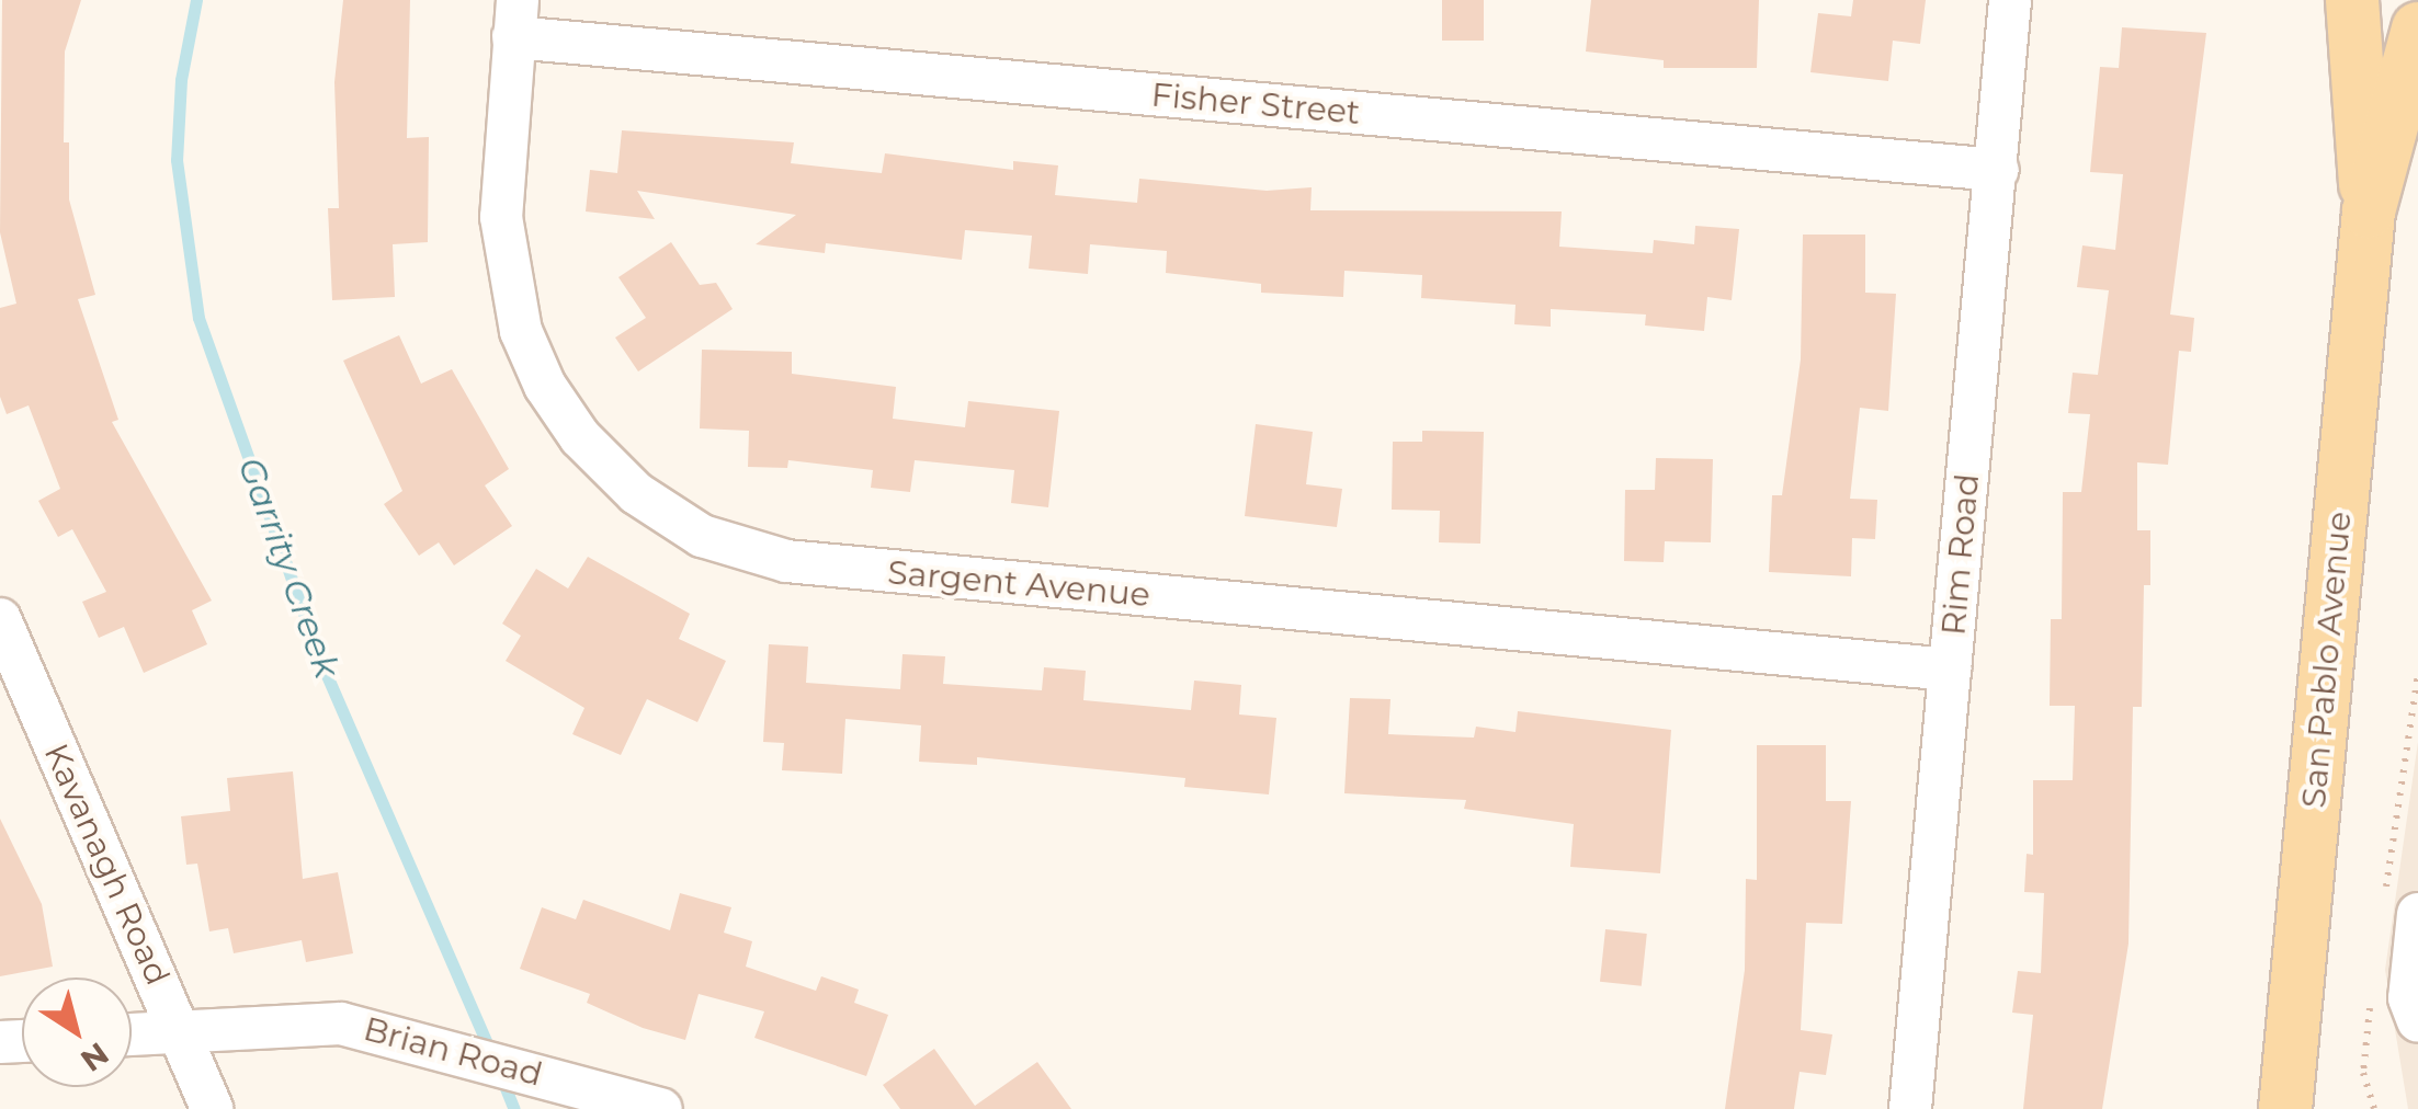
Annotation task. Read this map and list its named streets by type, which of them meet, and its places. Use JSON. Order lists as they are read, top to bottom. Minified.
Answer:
{"streets":{"main road":["San Pablo Avenue"],"street":["Fisher Street","Rim Road","Sargent Avenue","Kavanagh Road","Brian Road"]},"crossings":[["Fisher Street","Rim Road"],["Fisher Street","Sargent Avenue"],["Rim Road","Sargent Avenue"],["Kavanagh Road","Brian Road"]],"water":["Garrity Creek"],"north":"bottom right"}
